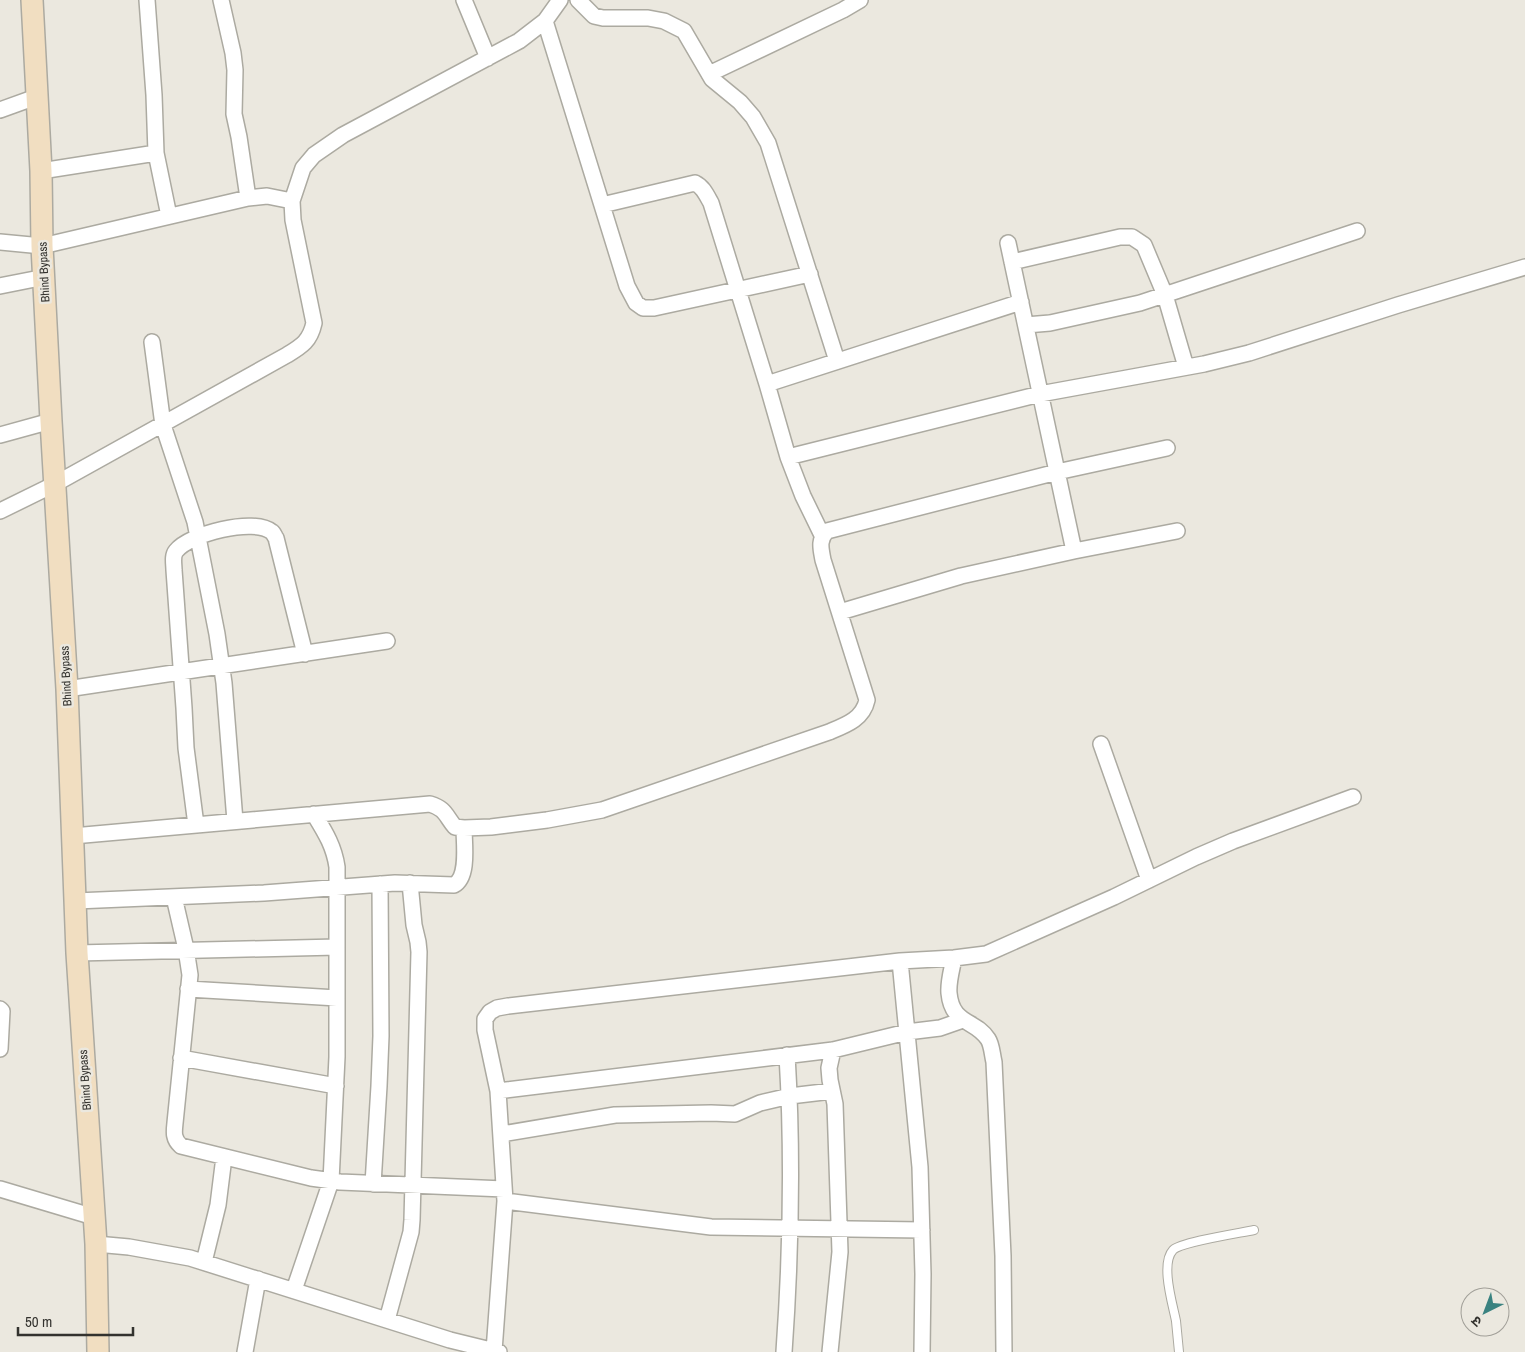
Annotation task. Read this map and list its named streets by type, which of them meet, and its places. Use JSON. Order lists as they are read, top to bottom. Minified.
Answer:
{"streets":{"street":["Bhind Bypass"]},"scale_bar":"50 m","north":"bottom left"}
